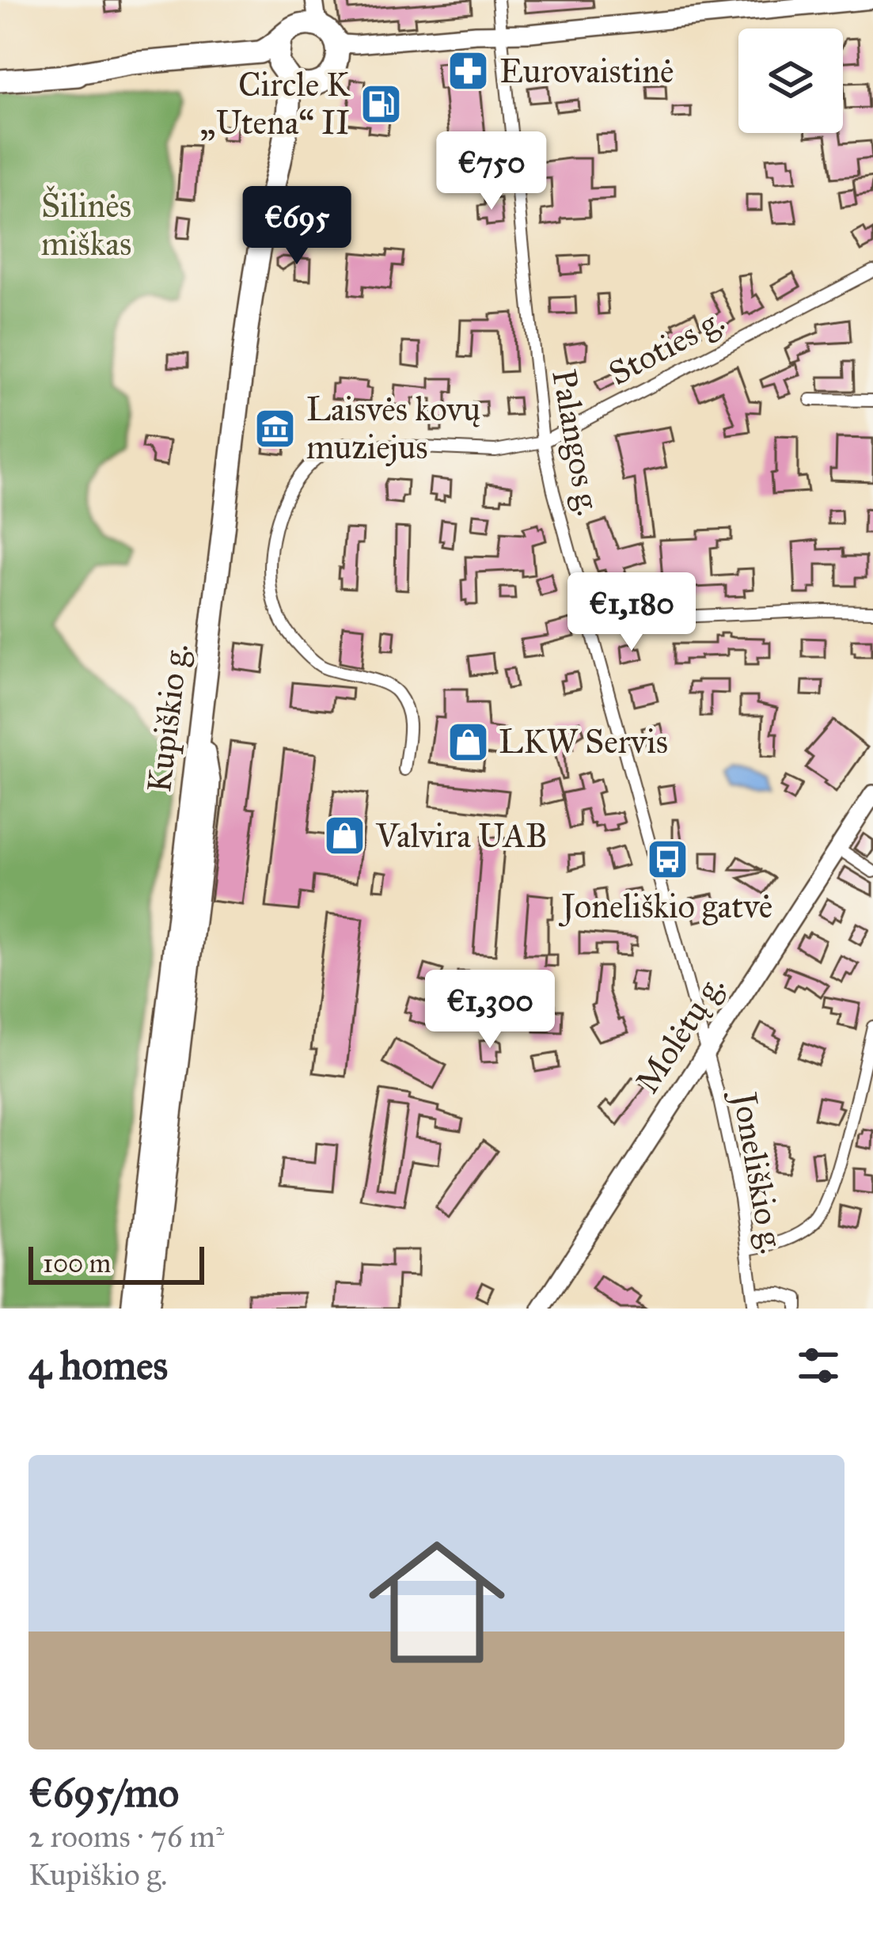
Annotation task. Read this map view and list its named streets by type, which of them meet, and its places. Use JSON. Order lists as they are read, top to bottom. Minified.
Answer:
{"streets":{"highway":["Kupiškio g."],"main road":["Molėtų g."],"street":["Stoties g.","Palangos g.","Joneliškio g."]},"crossings":[["Stoties g.","Palangos g."],["Palangos g.","Molėtų g."],["Palangos g.","Joneliškio g."],["Molėtų g.","Joneliškio g."]],"parks":["Šilinės miškas"],"places":{"pharmacy":["Eurovaistinė"],"fuel station":["Circle K „Utena“ II"],"museum":["Laisvės kovų muziejus"],"shop":["LKW Servis","Valvira UAB"],"bus stop":["Joneliškio gatvė"]},"scale_bar":"100 m","page":{"price":["€750","€695","€1,180","€1,300"],"scale":"100 m","heading":"4 homes","list":[{"name":"€695/mo","note":"2 rooms · 76 m² · Kupiškio g."}]}}
